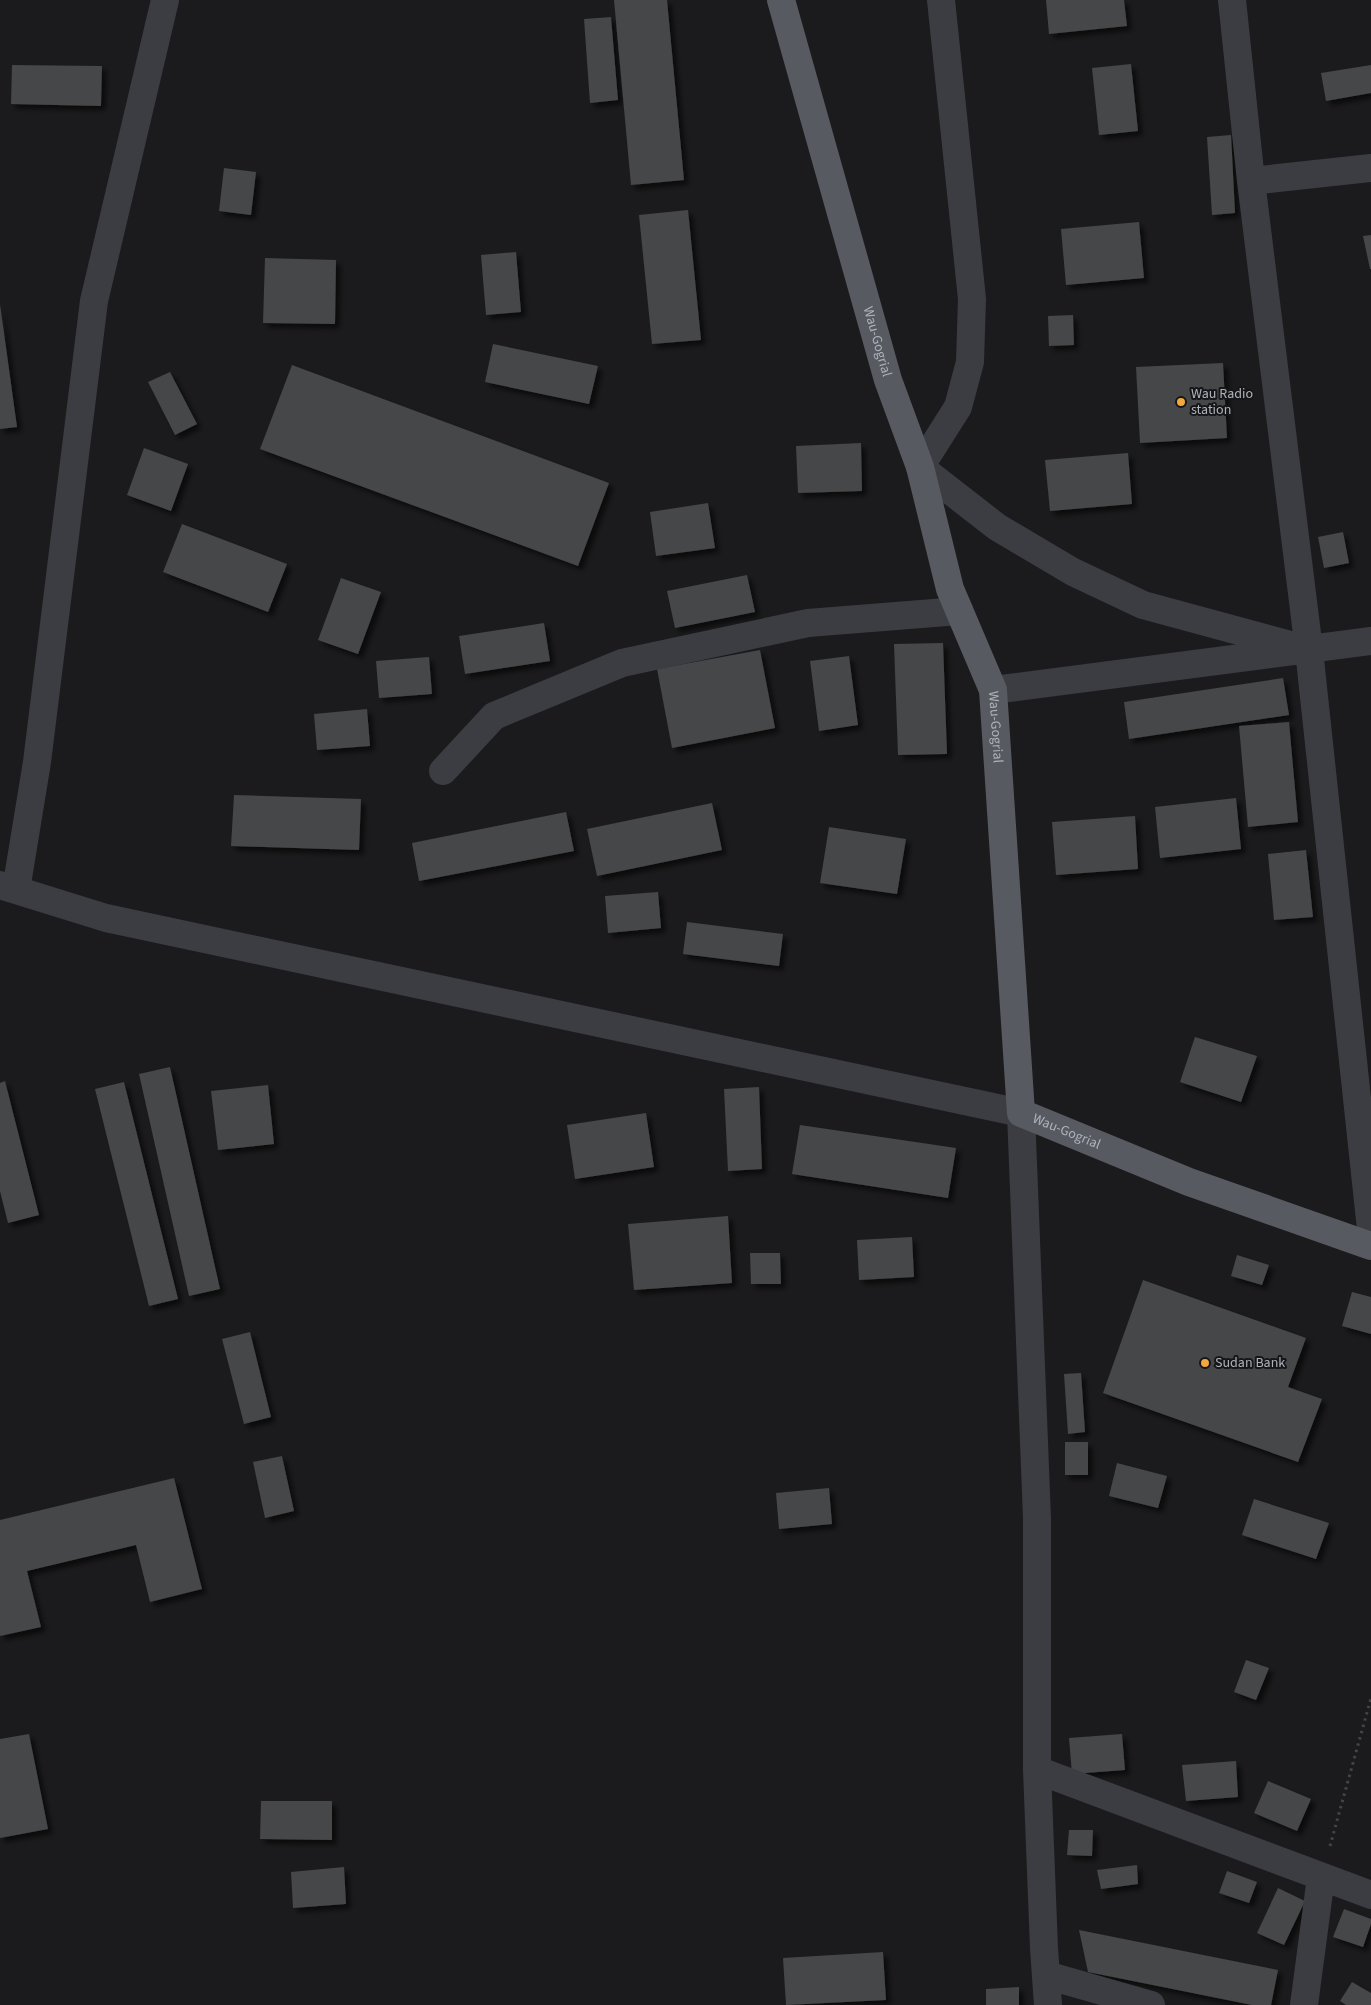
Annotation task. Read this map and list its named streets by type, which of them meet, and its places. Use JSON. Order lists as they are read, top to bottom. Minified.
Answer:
{"streets":{"main road":["Wau-Gogrial"]},"places":["Wau Radio station","Sudan Bank"]}
